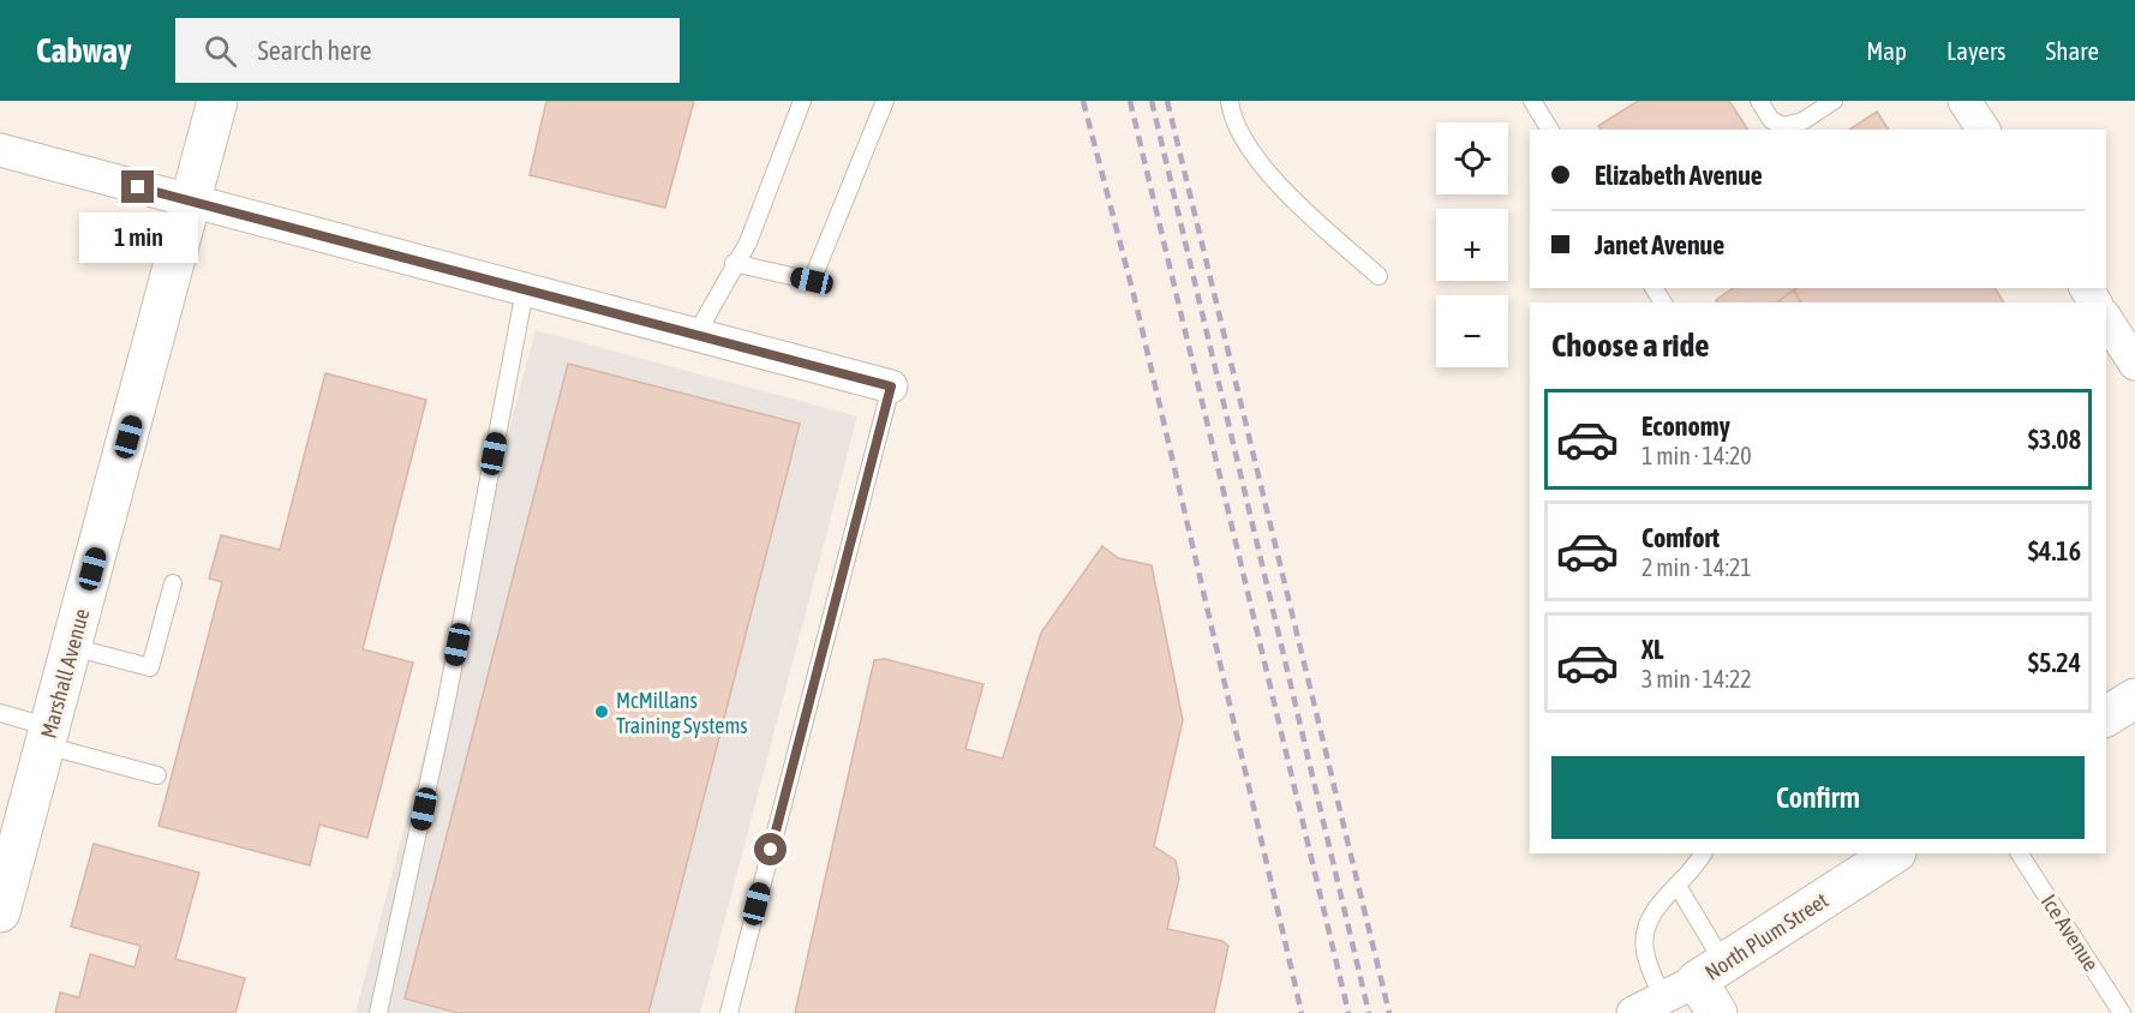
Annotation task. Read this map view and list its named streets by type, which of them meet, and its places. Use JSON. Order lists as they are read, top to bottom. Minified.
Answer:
{"streets":{"street":["Marshall Avenue","North Plum Street"],"lane":["Ice Avenue"]},"places":["McMillans Training Systems"],"page":{"header":"Cabway","search":"Search here","nav":["Map","Layers","Share"],"map_buttons":["+","−"],"banner":["Elizabeth Avenue","Janet Avenue"],"bubble":"1 min","heading":"Choose a ride","list":[{"name":"Economy","note":"1 min · 14:20","value":"$3.08"},{"name":"Comfort","note":"2 min · 14:21","value":"$4.16"},{"name":"XL","note":"3 min · 14:22","value":"$5.24"}],"buttons":"Confirm"}}
